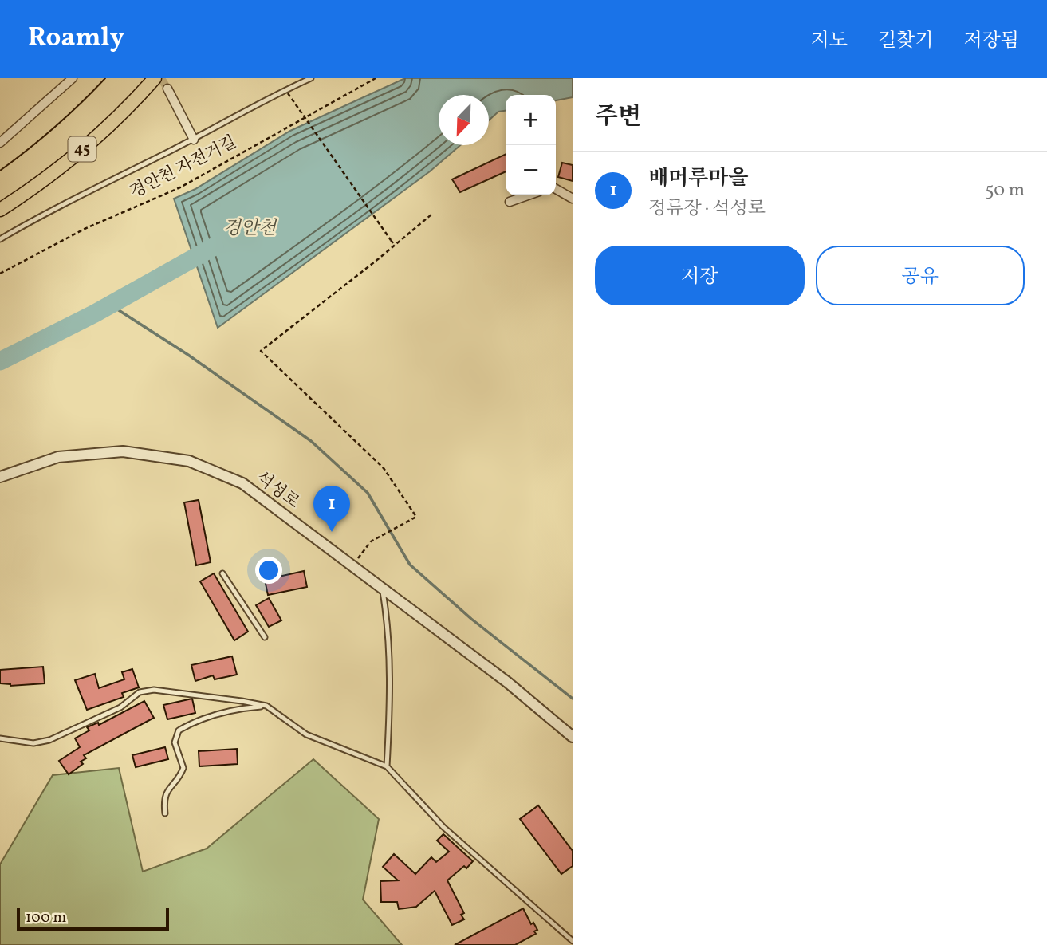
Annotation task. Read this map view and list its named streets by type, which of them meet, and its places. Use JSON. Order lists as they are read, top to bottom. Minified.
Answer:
{"streets":{"main road":["45"],"street":["석성로"],"path":["경안천 자전거길"]},"water":["경안천"],"scale_bar":"100 m","north":"bottom left","page":{"header":"Roamly","nav":["지도","길찾기","저장됨"],"heading":"주변","map_buttons":["+","−"],"list":[{"mark":"1","name":"배머루마을","note":"정류장 · 석성로","value":"50 m"}],"buttons":["저장","공유"],"pins":"1","scale":"100 m"}}
